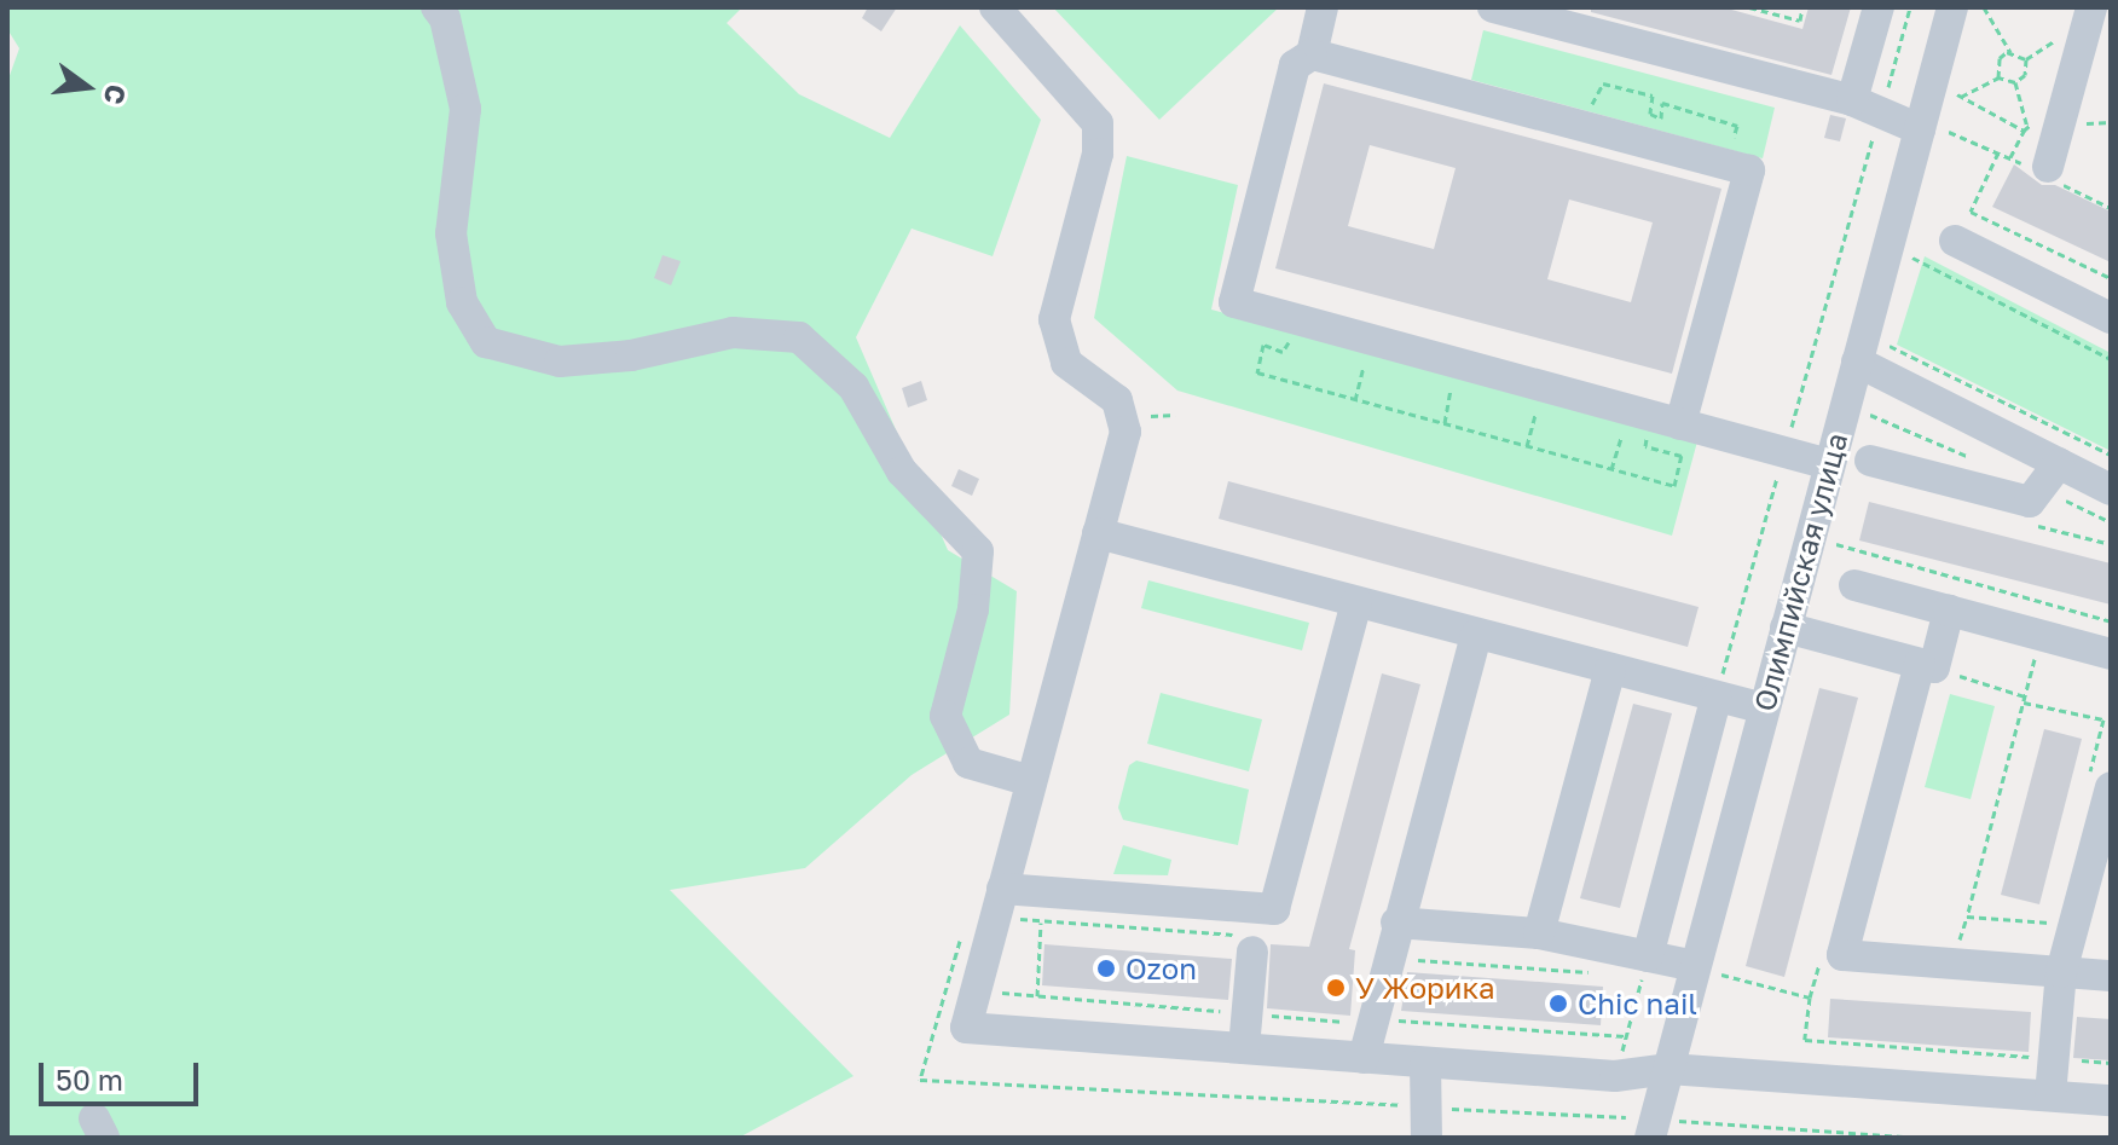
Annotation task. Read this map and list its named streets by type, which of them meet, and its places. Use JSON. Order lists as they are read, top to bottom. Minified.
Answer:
{"streets":{"street":["Олимпийская улица"]},"places":["Ozon","У Жорика","Chic nail"],"scale_bar":"50 m","north":"right"}
